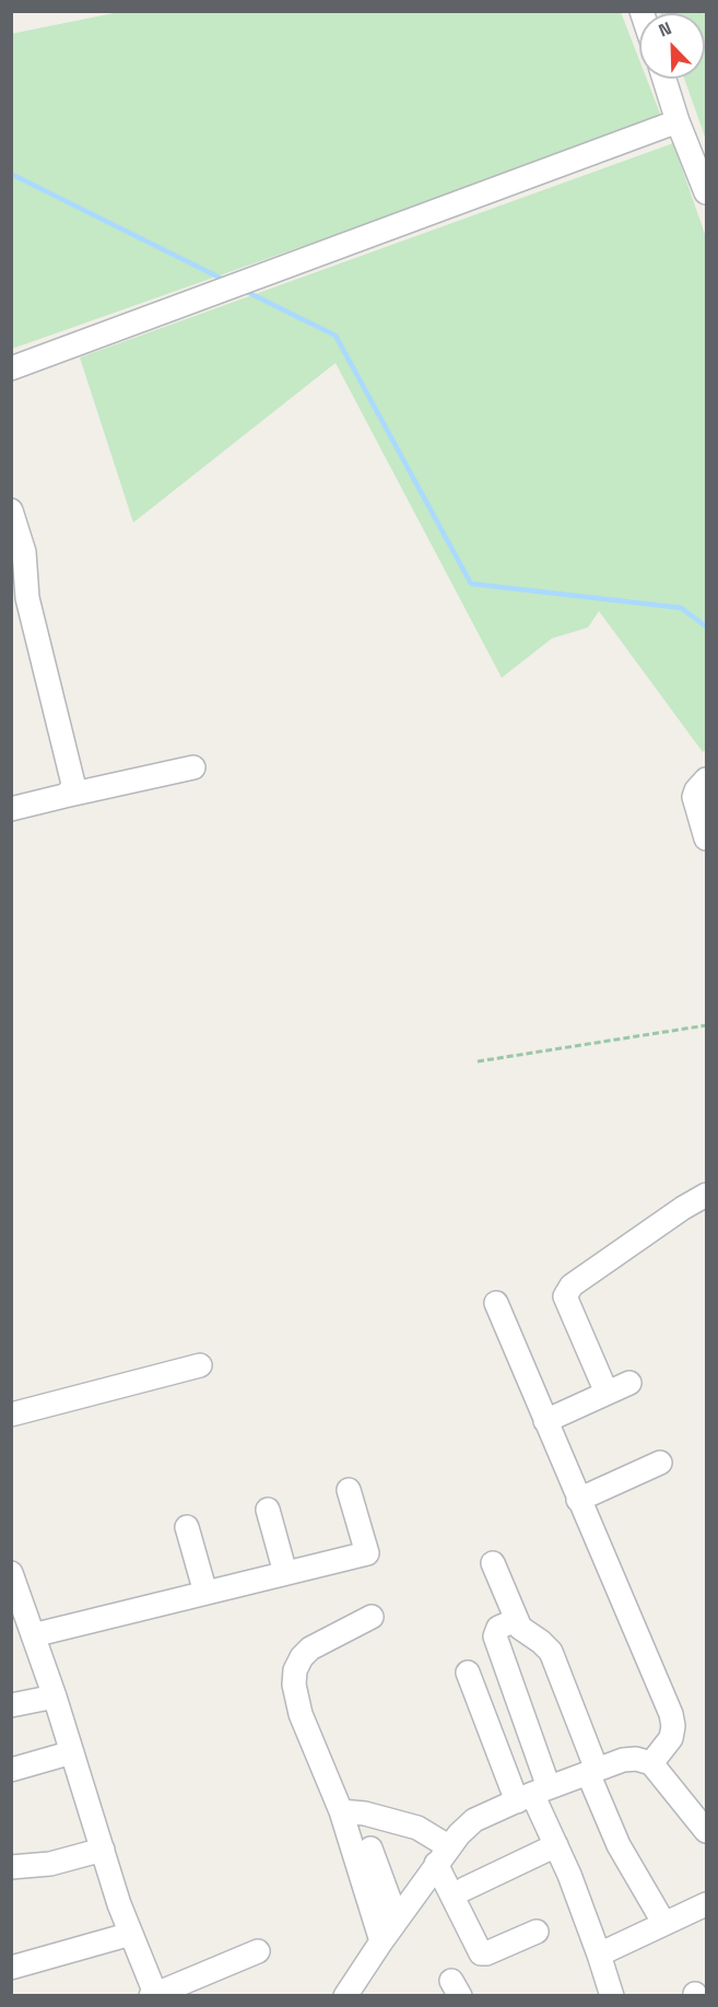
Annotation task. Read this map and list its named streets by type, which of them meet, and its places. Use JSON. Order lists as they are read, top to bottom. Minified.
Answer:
{"north":"top left"}
